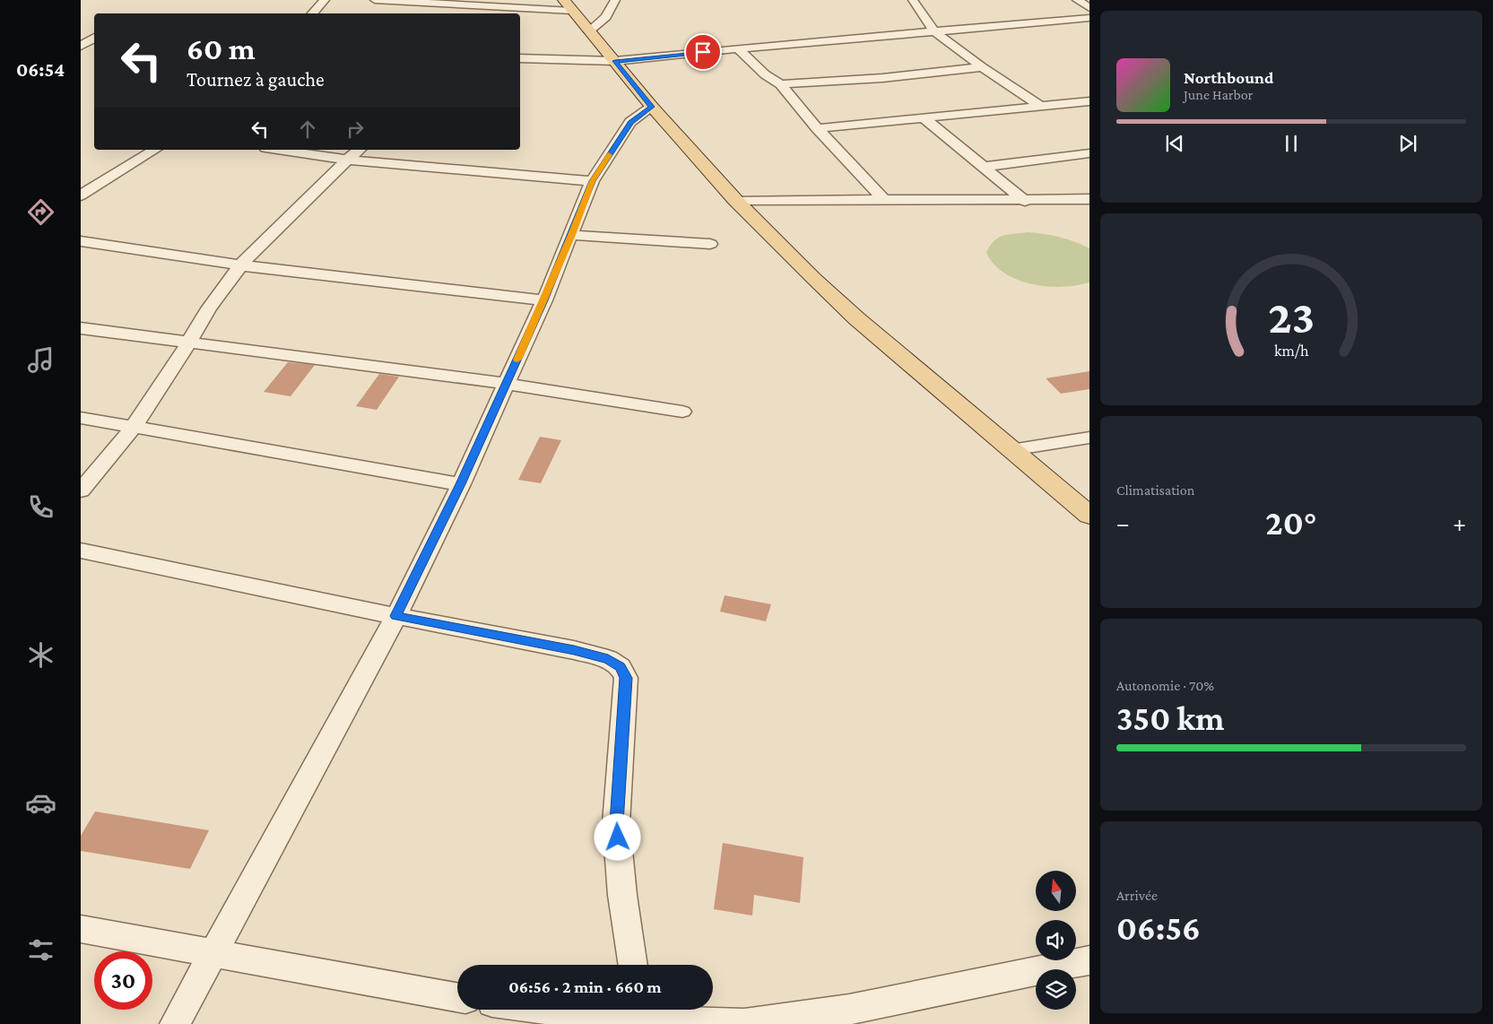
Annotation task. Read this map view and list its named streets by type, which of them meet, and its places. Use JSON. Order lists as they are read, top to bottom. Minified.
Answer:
{"north":"top","page":{"tabs":"06:54","turn":["60 m","Tournez à gauche"],"song":["Northbound","June Harbor"],"tile":["Climatisation",["Autonomie · 70%","350 km"],["Arrivée","06:56"]],"heat":["−","20°","+"],"limit":"30","trip":"06:56 · 2 min · 660 m","gauge":["23","km/h"]}}
